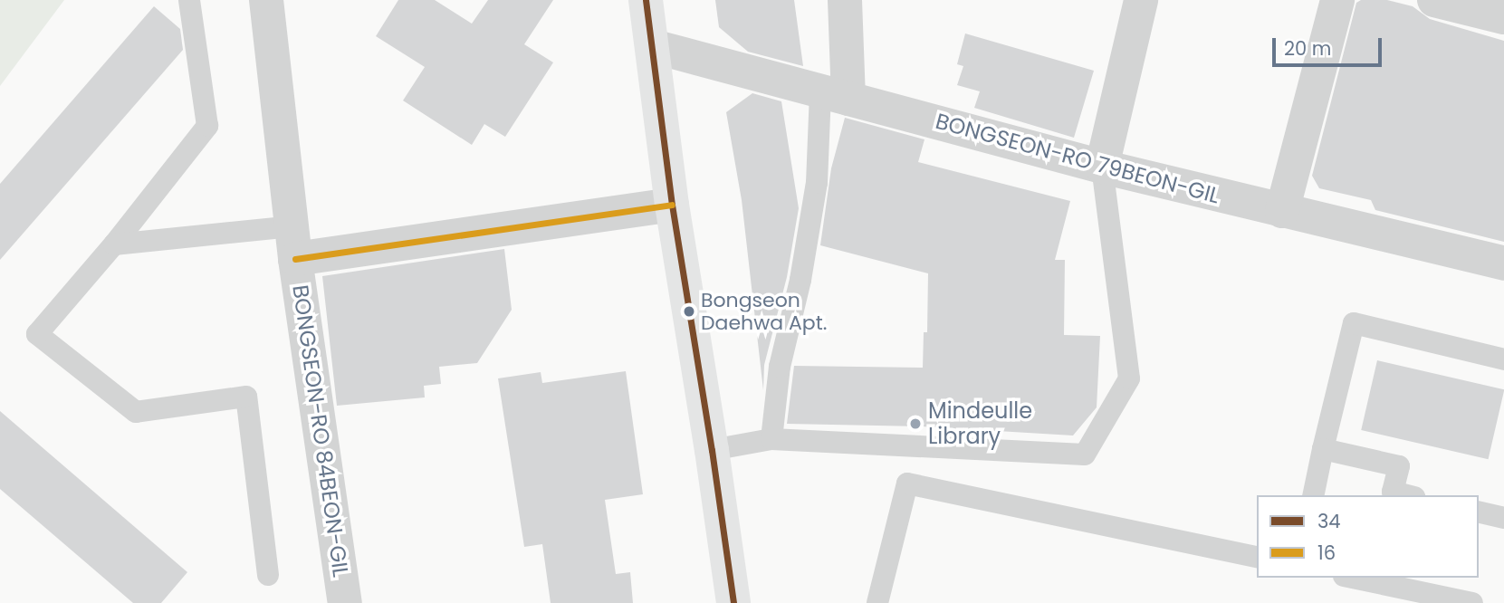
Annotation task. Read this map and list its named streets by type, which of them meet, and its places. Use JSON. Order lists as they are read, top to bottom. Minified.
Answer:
{"streets":{"street":["BONGSEON-RO 79BEON-GIL","BONGSEON-RO 84BEON-GIL"]},"places":["Bongseon Daehwa Apt.","Mindeulle Library"],"lines":["transit line 34","transit line 16"],"legend":["34","16"],"scale_bar":"20 m"}
